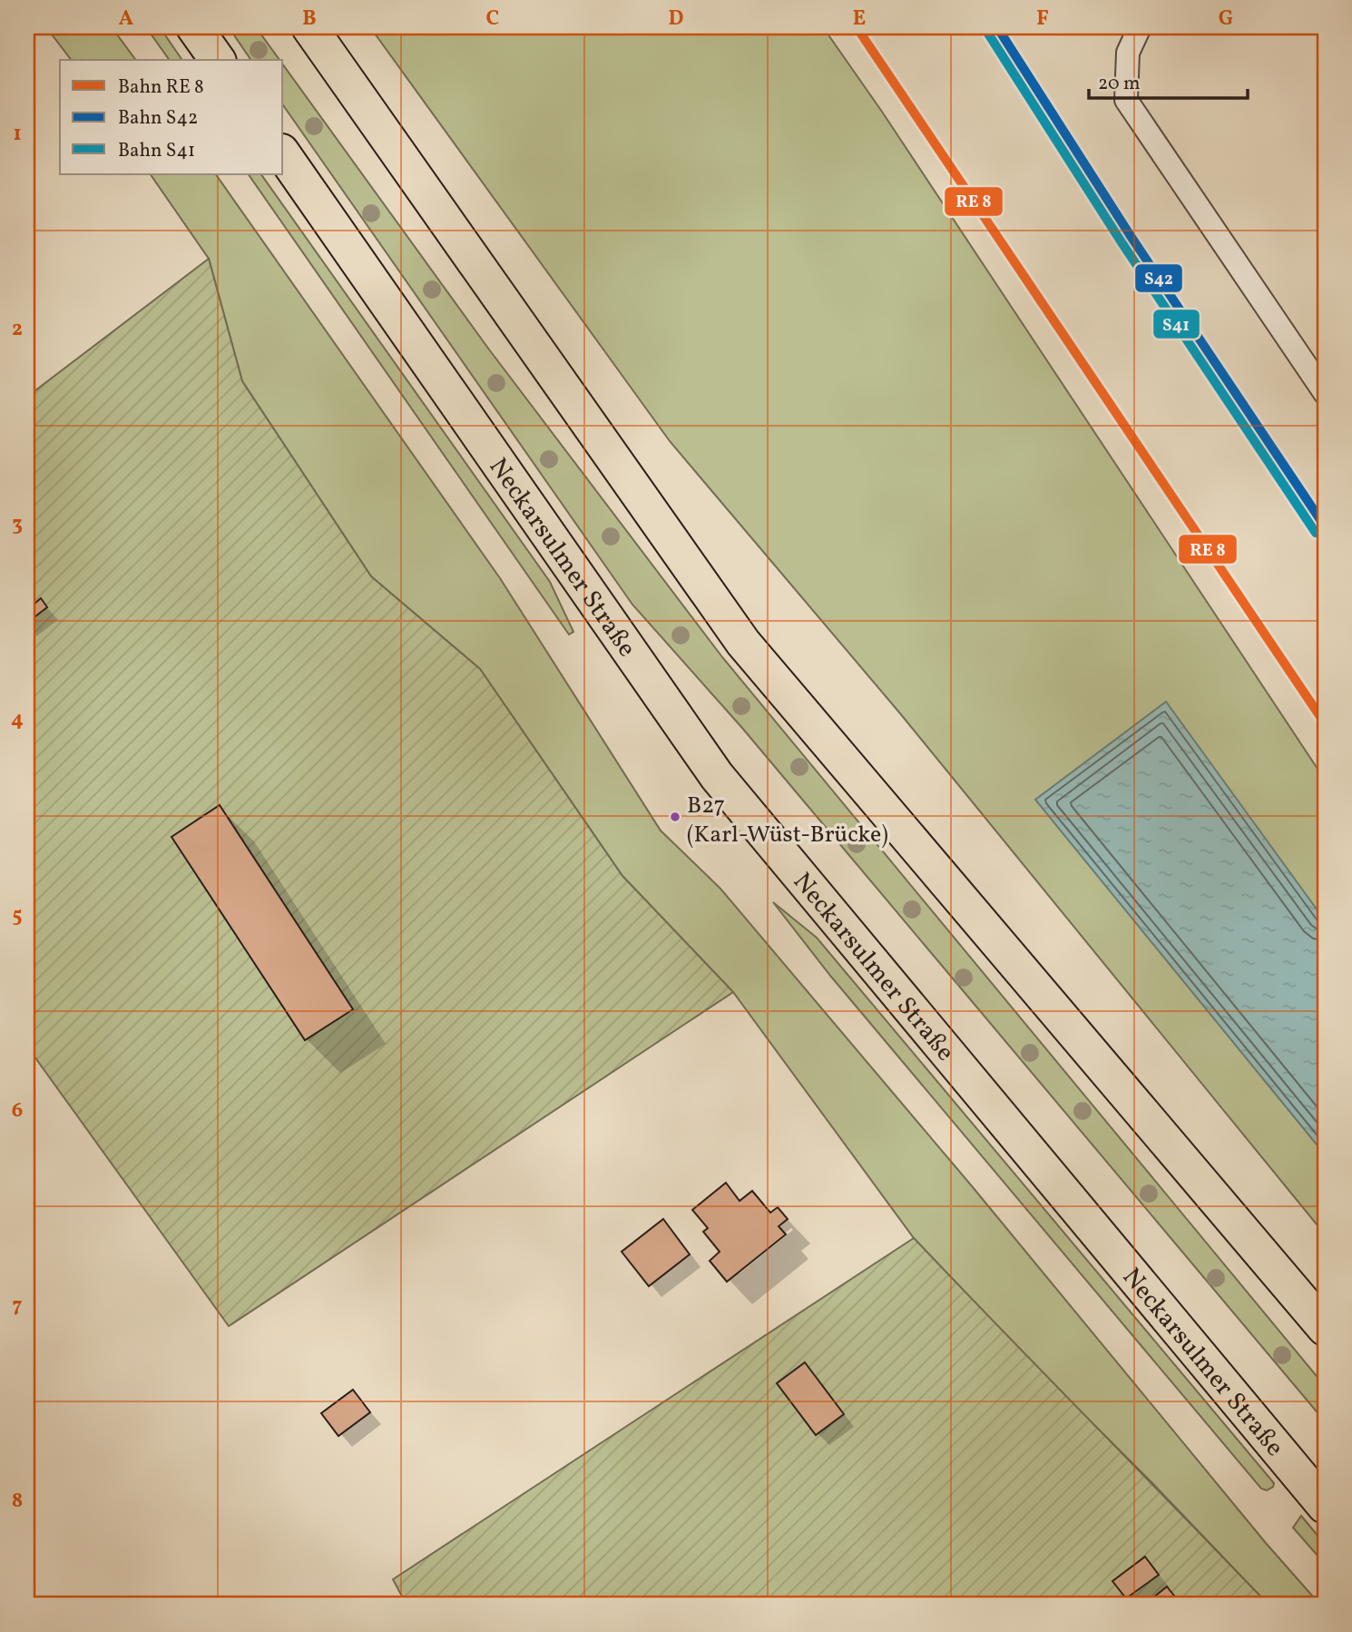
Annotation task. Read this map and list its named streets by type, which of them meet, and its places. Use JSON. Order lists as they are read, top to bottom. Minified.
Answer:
{"streets":{"main road":["Neckarsulmer Straße"]},"places":["B27 (Karl-Wüst-Brücke)"],"lines":["rail line S42","rail line S41"],"legend":["Bahn RE 8","Bahn S42","Bahn S41"],"scale_bar":"20 m","grid":{"columns":["A","B","C","D","E","F","G"],"rows":["1","2","3","4","5","6","7","8"]}}
